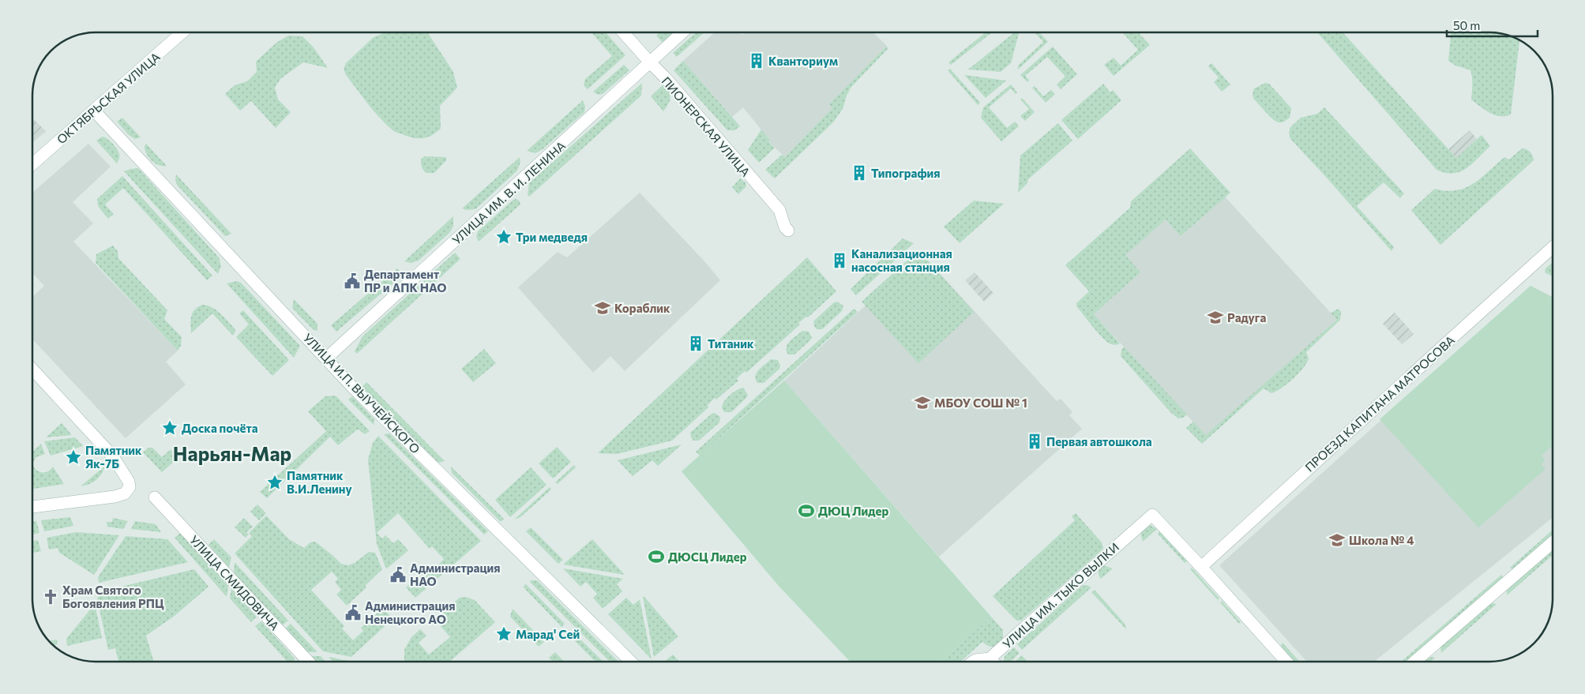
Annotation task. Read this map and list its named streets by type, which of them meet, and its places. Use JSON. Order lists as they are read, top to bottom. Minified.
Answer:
{"streets":{"street":["ОКТЯБРЬСКАЯ УЛИЦА","ПИОНЕРСКАЯ УЛИЦА","УЛИЦА ИМ. В. И. ЛЕНИНА","УЛИЦА И.П. ВЫУЧЕЙСКОГО","ПРОЕЗД КАПИТАНА МАТРОСОВА","УЛИЦА СМИДОВИЧА","УЛИЦА ИМ. ТЫКО ВЫЛКИ"]},"crossings":[["ОКТЯБРЬСКАЯ УЛИЦА","УЛИЦА И.П. ВЫУЧЕЙСКОГО"],["ПИОНЕРСКАЯ УЛИЦА","УЛИЦА ИМ. В. И. ЛЕНИНА"],["УЛИЦА ИМ. В. И. ЛЕНИНА","УЛИЦА И.П. ВЫУЧЕЙСКОГО"],["ПРОЕЗД КАПИТАНА МАТРОСОВА","УЛИЦА ИМ. ТЫКО ВЫЛКИ"]],"districts":["Нарьян-Мар"],"places":{"building":["Кванториум","Типография","Канализационная насосная станция","Титаник","Первая автошкола"],"place":["Три медведя","Доска почёта","Памятник Як-7Б","Памятник В.И.Ленину","Марад' Сей"],"public building":["Департамент ПР и АПК НАО","Администрация НАО","Администрация Ненецкого АО"],"school or university":["Кораблик","Радуга","МБОУ СОШ № 1","Школа № 4"],"sports":["ДЮЦ Лидер","ДЮСЦ Лидер"],"church":["Храм Святого Богоявления РПЦ"]},"scale_bar":"50 m"}
